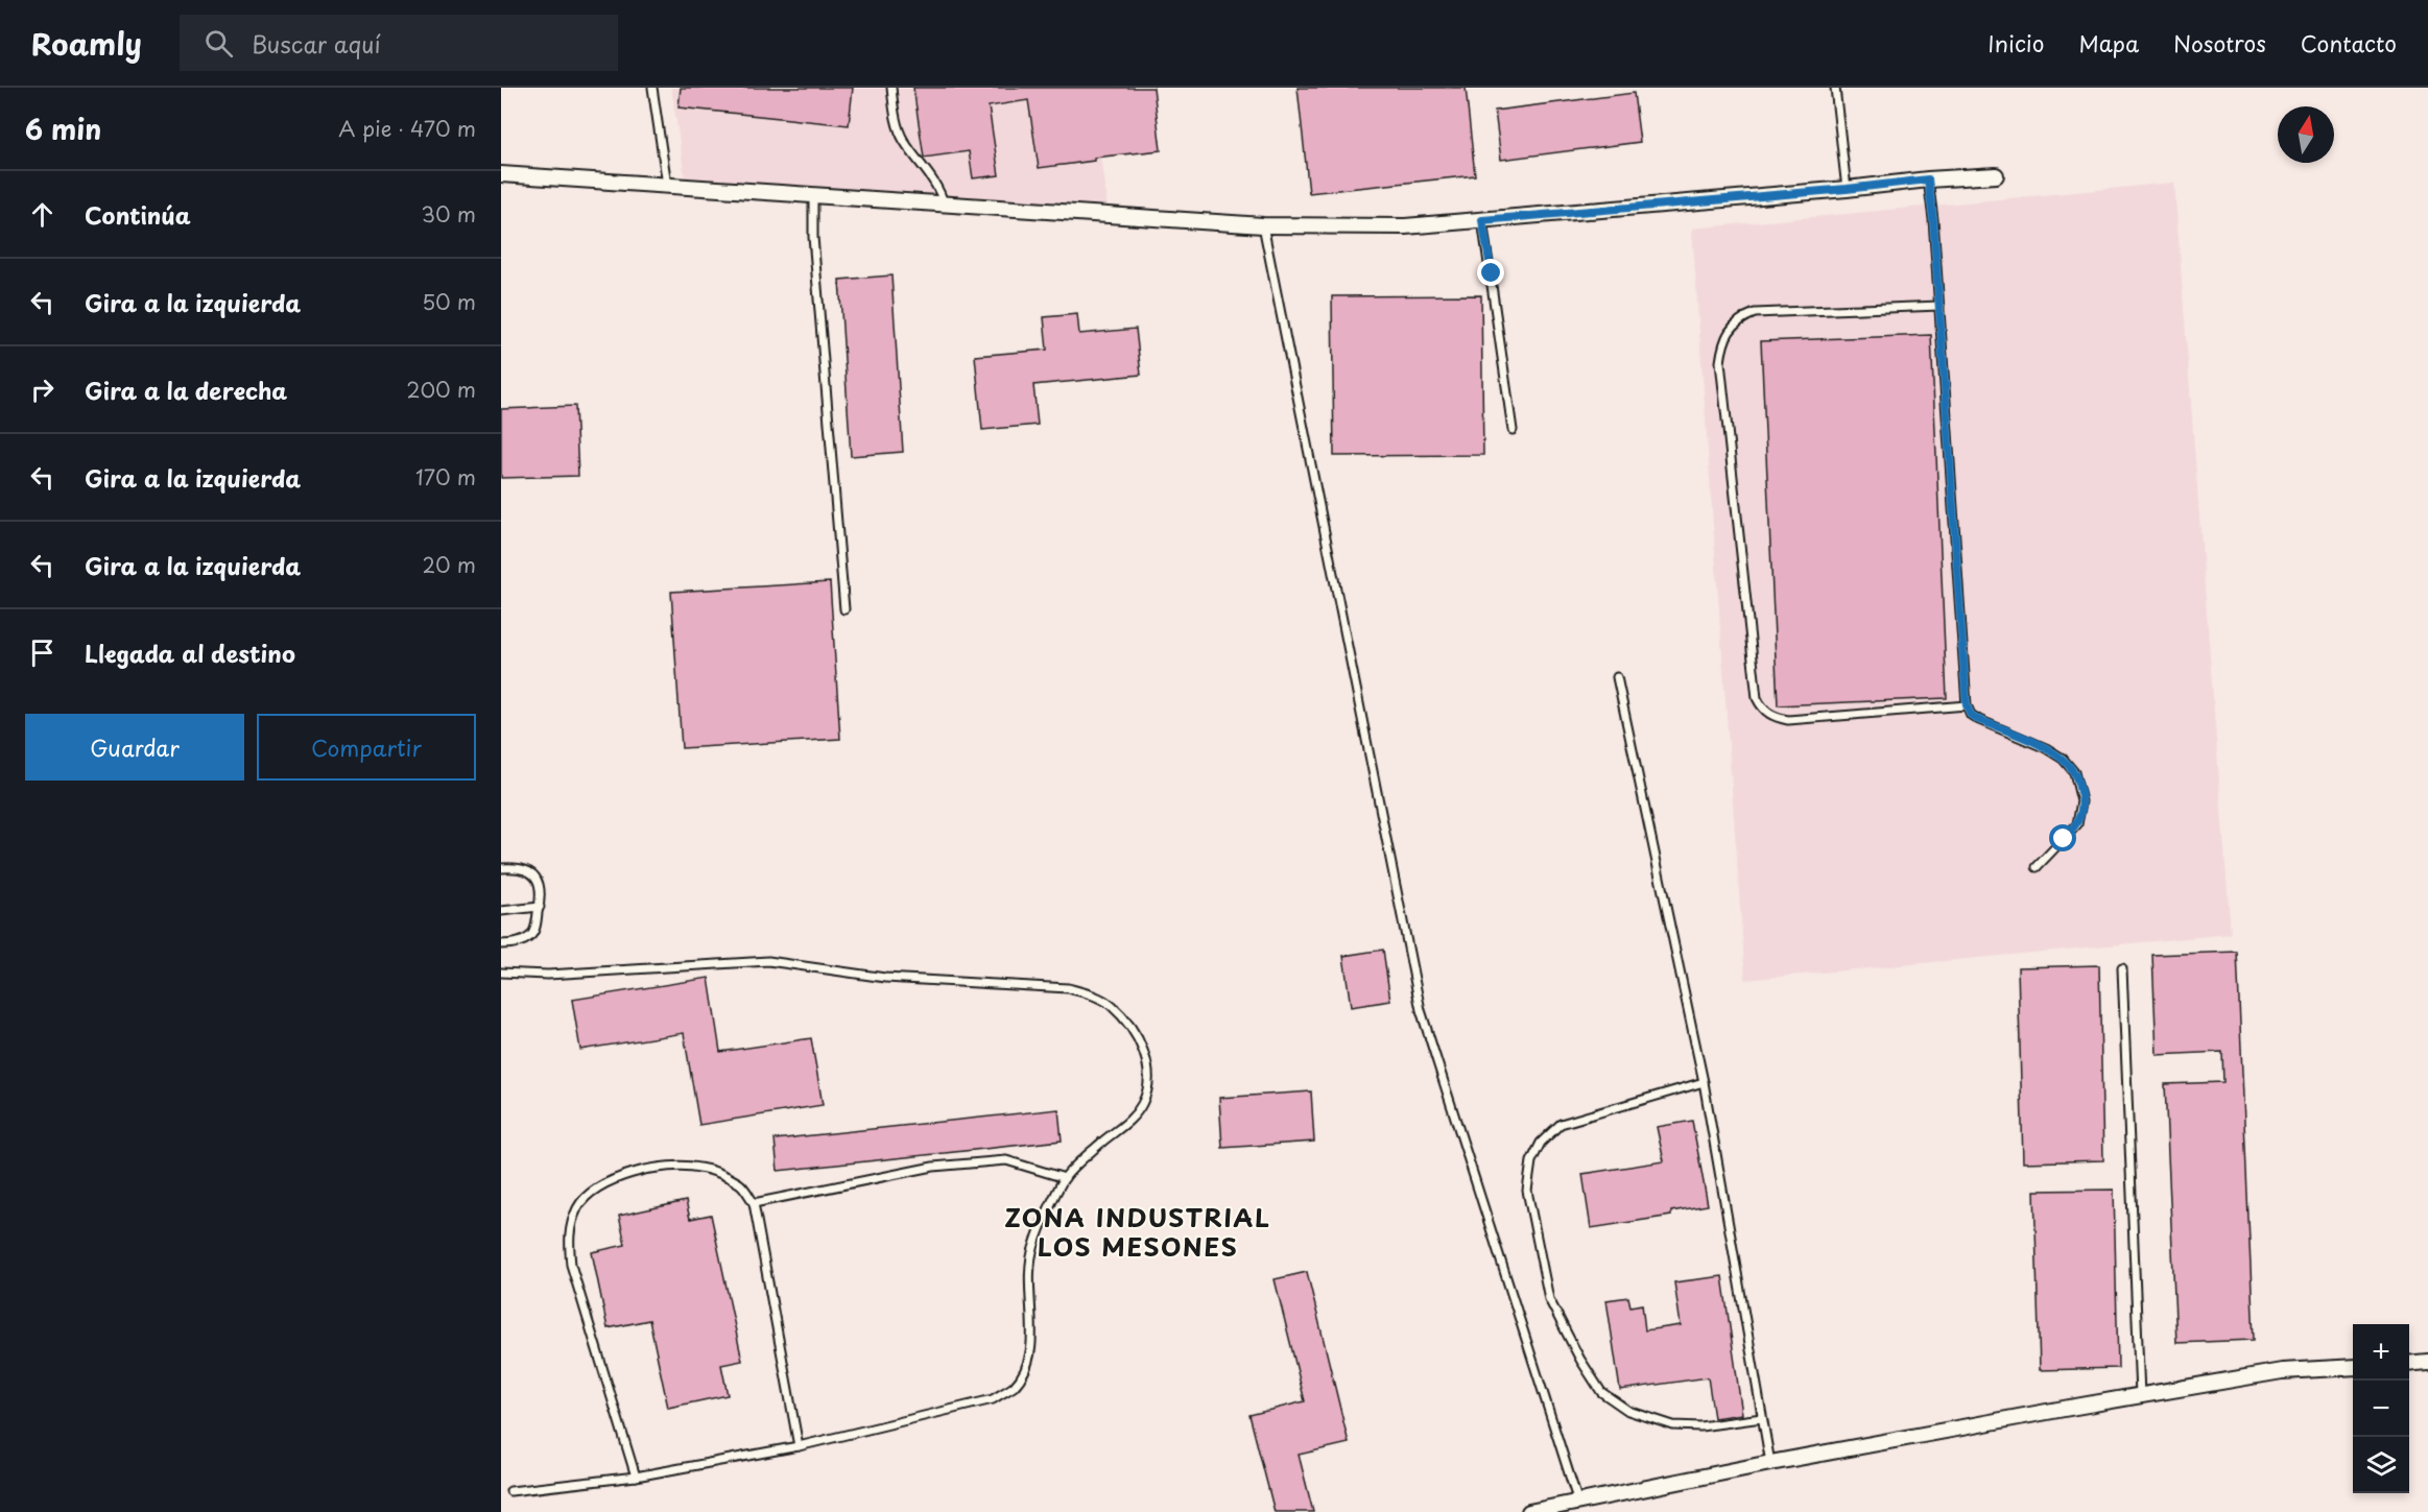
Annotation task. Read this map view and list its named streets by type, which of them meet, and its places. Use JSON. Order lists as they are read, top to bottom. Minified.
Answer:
{"districts":["ZONA INDUSTRIAL LOS MESONES"],"north":"top","page":{"header":"Roamly","search":"Buscar aquí","nav":["Inicio","Mapa","Nosotros","Contacto"],"heading":["6 min","A pie · 470 m"],"list":[["Continúa","30 m"],["Gira a la izquierda","50 m"],["Gira a la derecha","200 m"],["Gira a la izquierda","170 m"],["Gira a la izquierda","20 m"],"Llegada al destino"],"buttons":["Guardar","Compartir"],"map_buttons":["+","−"]}}
